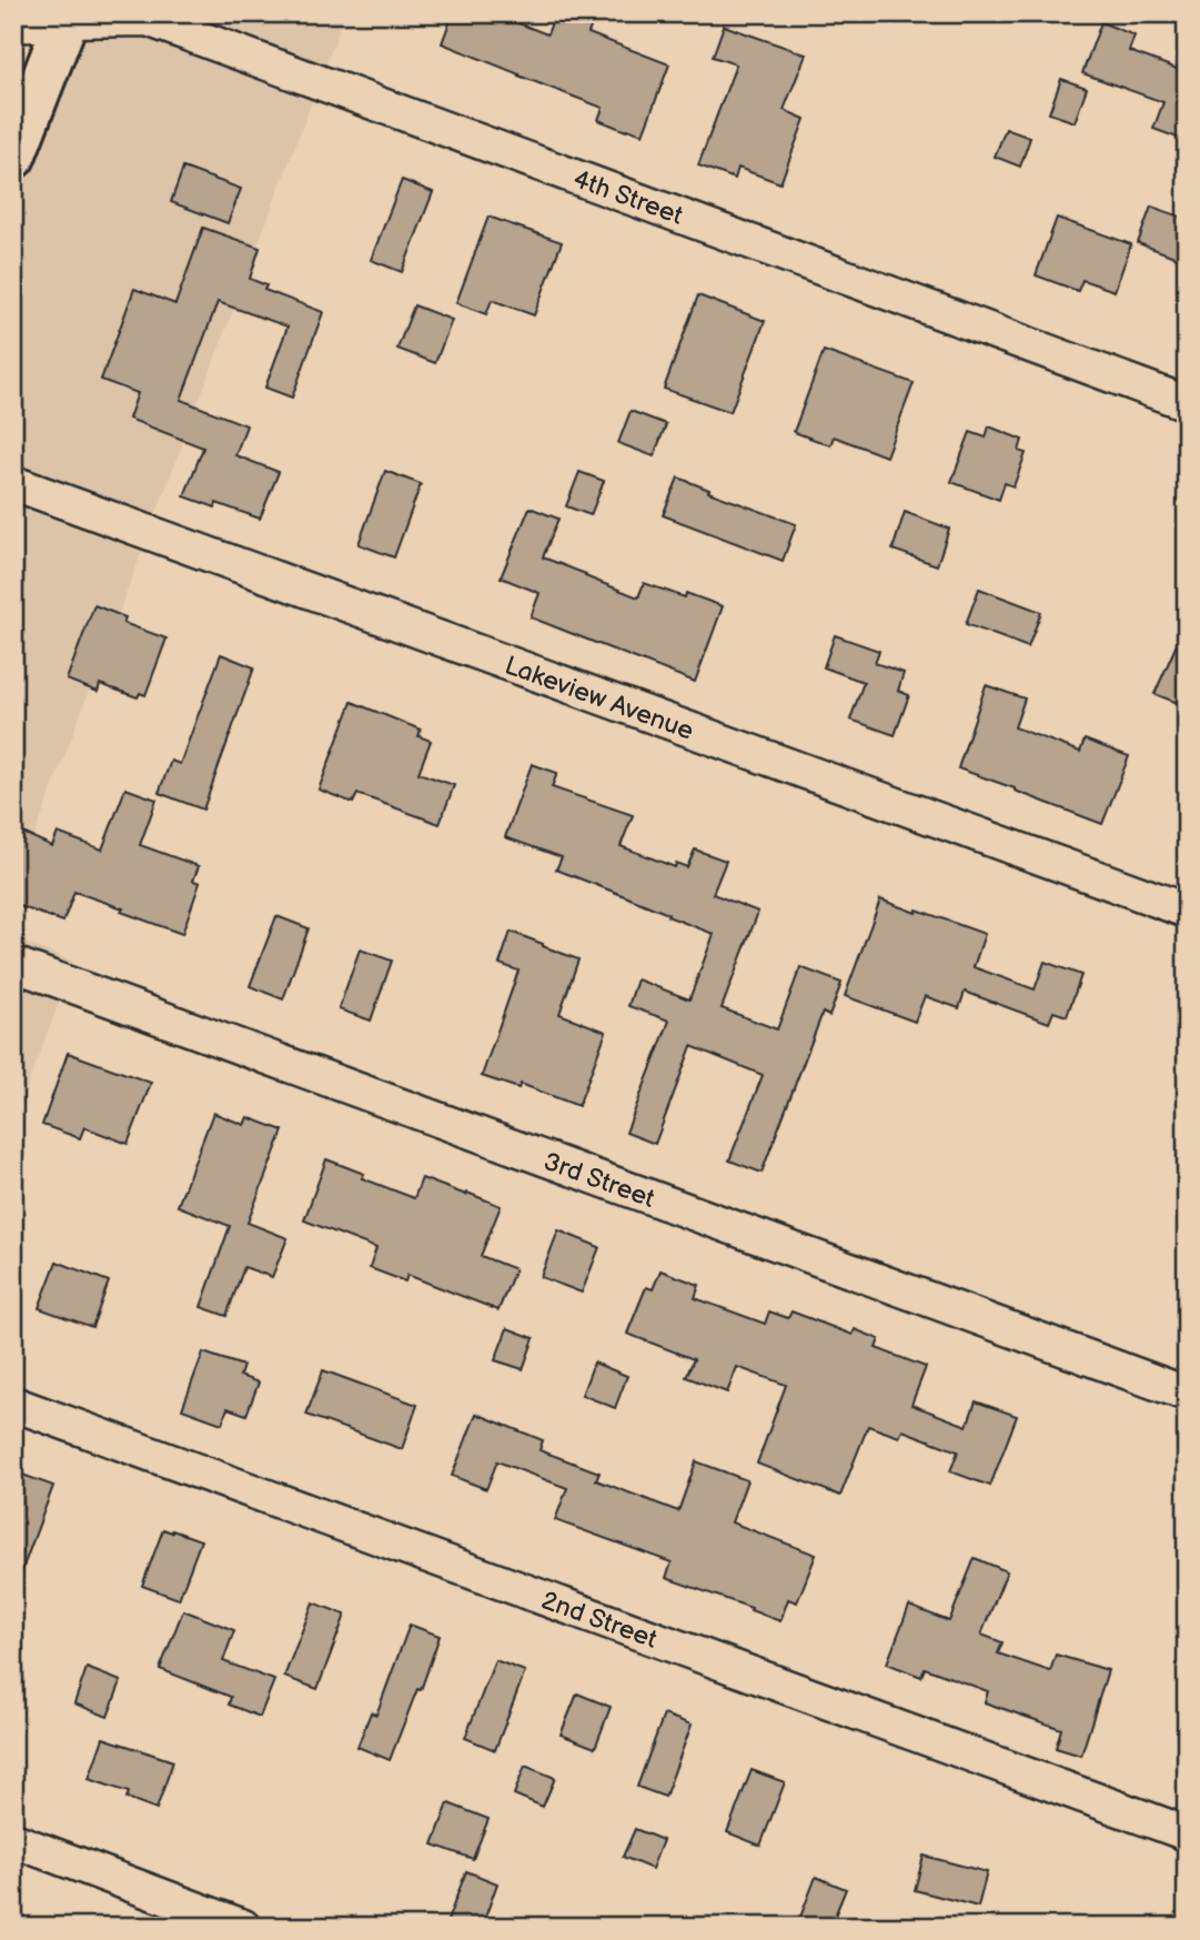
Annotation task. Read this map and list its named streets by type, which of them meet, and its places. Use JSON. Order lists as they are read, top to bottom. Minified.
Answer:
{"streets":{"street":["4th Street","Lakeview Avenue","3rd Street","2nd Street"]}}
